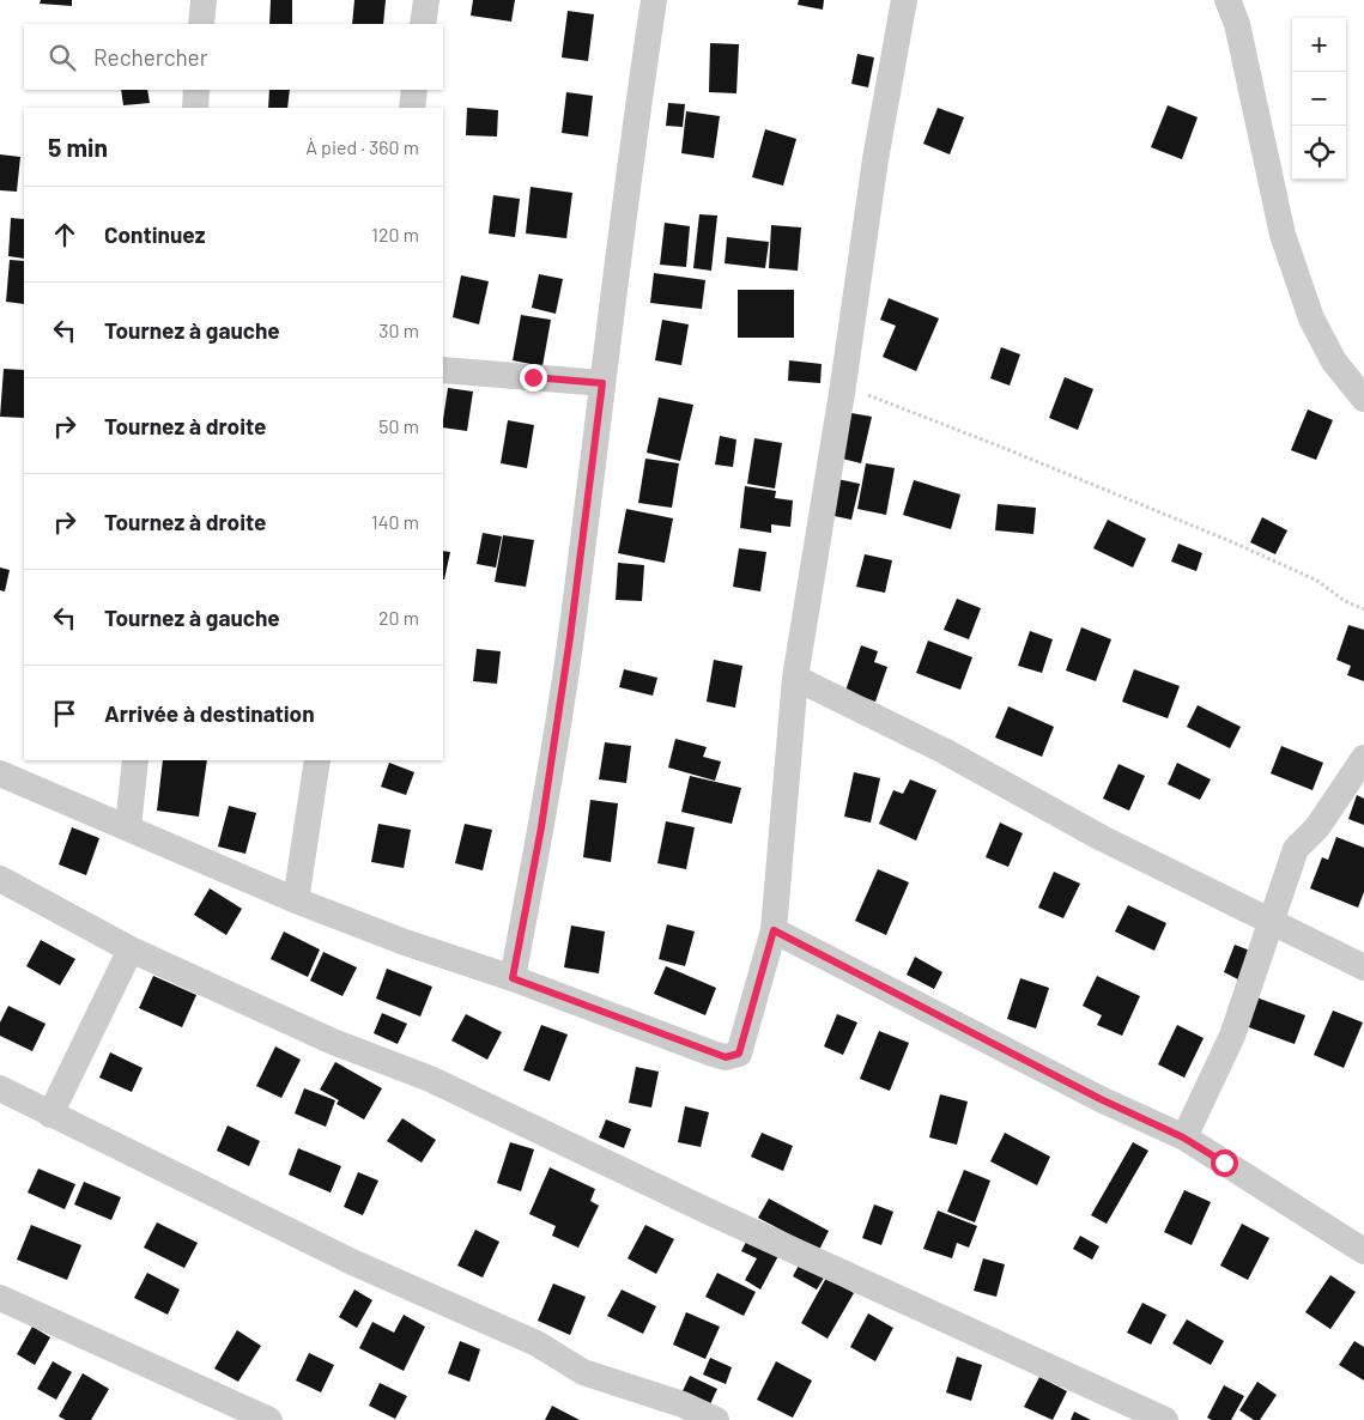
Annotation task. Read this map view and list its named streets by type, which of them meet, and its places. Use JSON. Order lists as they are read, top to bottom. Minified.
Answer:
{"page":{"map_buttons":["+","−"],"search":"Rechercher","heading":["5 min","À pied · 360 m"],"list":[["Continuez","120 m"],["Tournez à gauche","30 m"],["Tournez à droite","50 m"],["Tournez à droite","140 m"],["Tournez à gauche","20 m"],"Arrivée à destination"]}}
